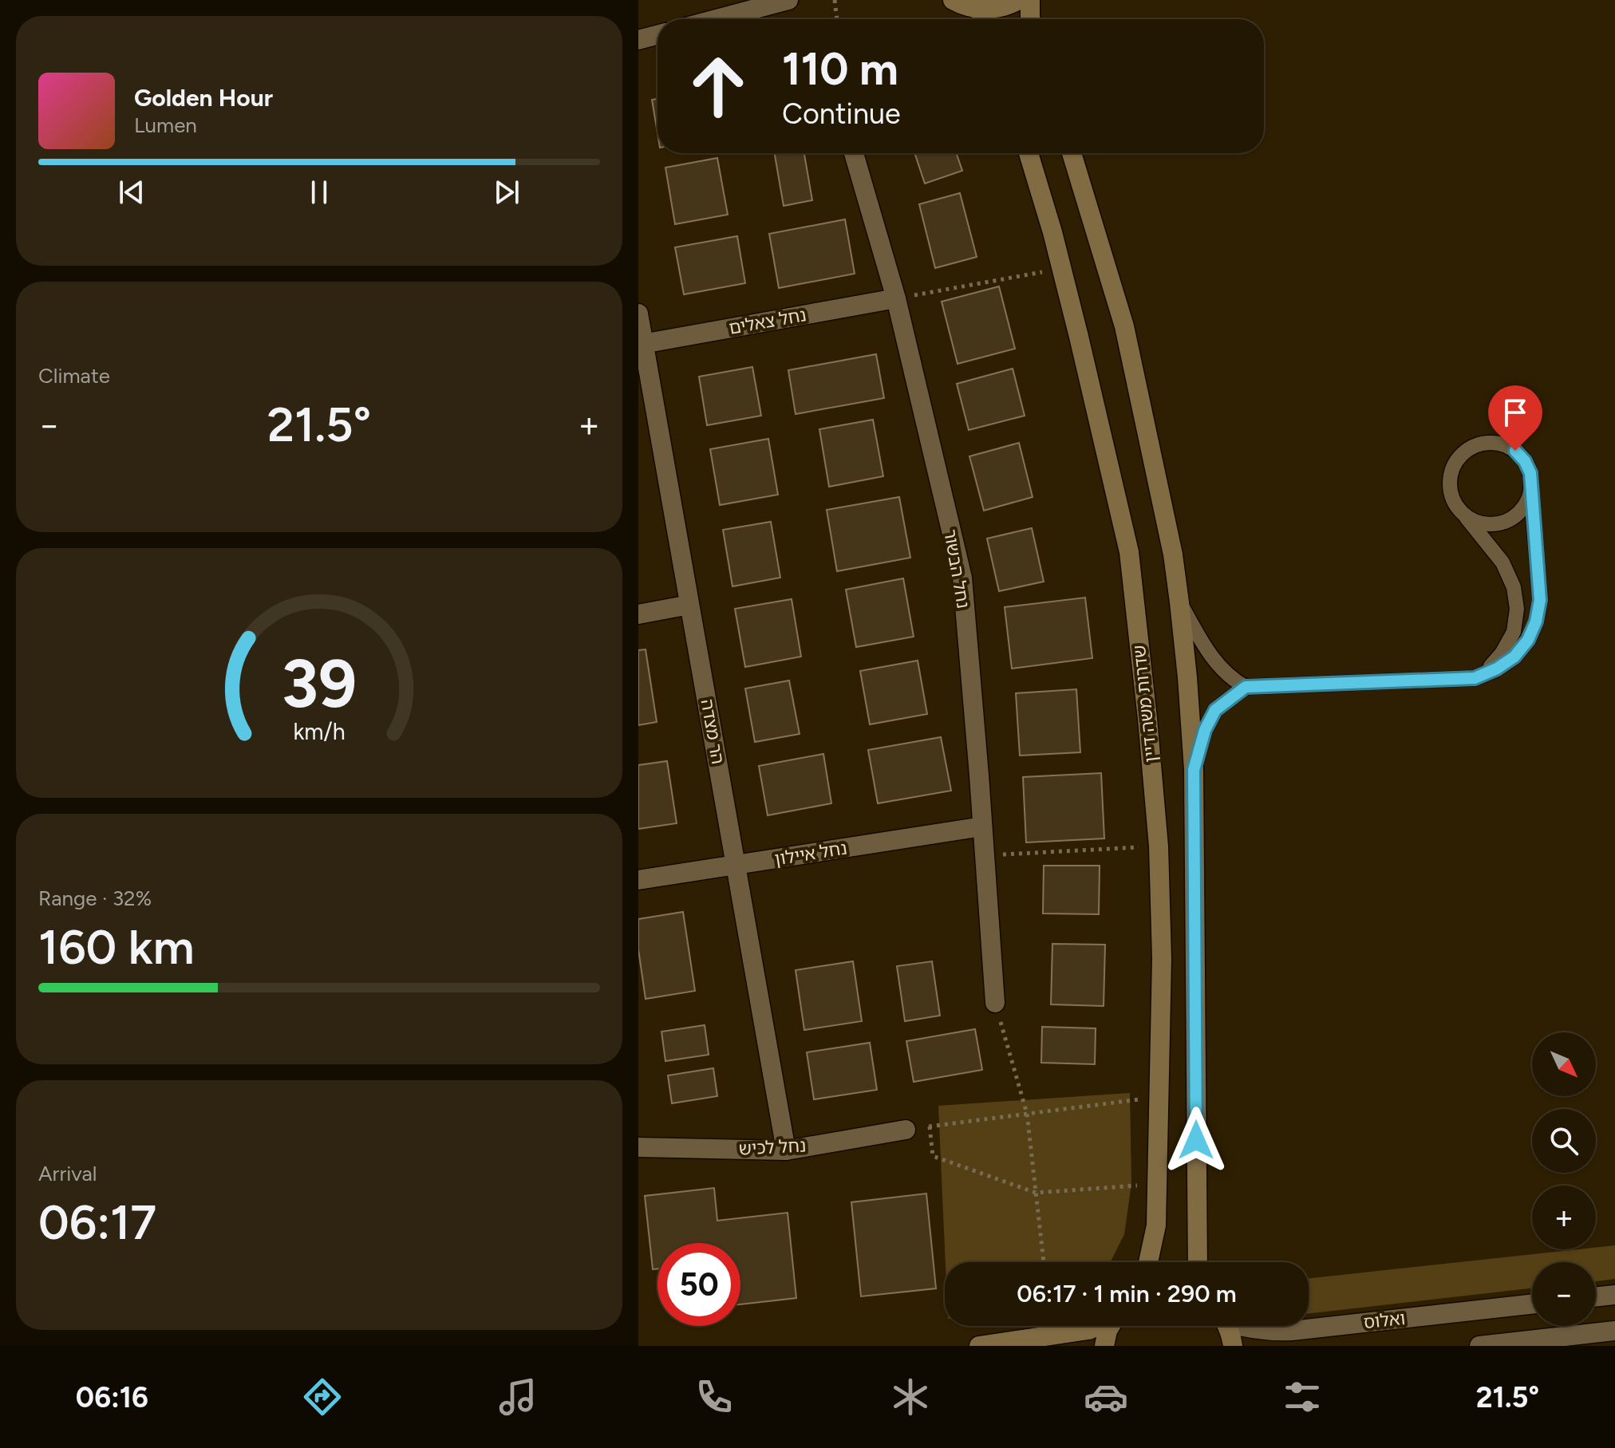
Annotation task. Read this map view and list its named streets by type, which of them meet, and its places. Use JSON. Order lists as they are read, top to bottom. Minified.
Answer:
{"streets":{"main road":["שדרות משה דיין"],"street":["נחל צאלים","נחל הבשור","הר מצדה","נחל איילון","נחל לכיש","ואלוס"]},"crossings":[["נחל צאלים","נחל הבשור"],["נחל צאלים","הר מצדה"],["נחל הבשור","נחל איילון"],["הר מצדה","נחל איילון"],["הר מצדה","נחל לכיש"]],"north":"bottom right","page":{"turn":["110 m","Continue"],"song":["Golden Hour","Lumen"],"tile":["Climate",["Range · 32%","160 km"],["Arrival","06:17"]],"heat":["−","21.5°","+"],"map_buttons":["+","−"],"limit":"50","trip":"06:17 · 1 min · 290 m","tabs":["06:16","21.5°"],"gauge":["39","km/h"]}}
